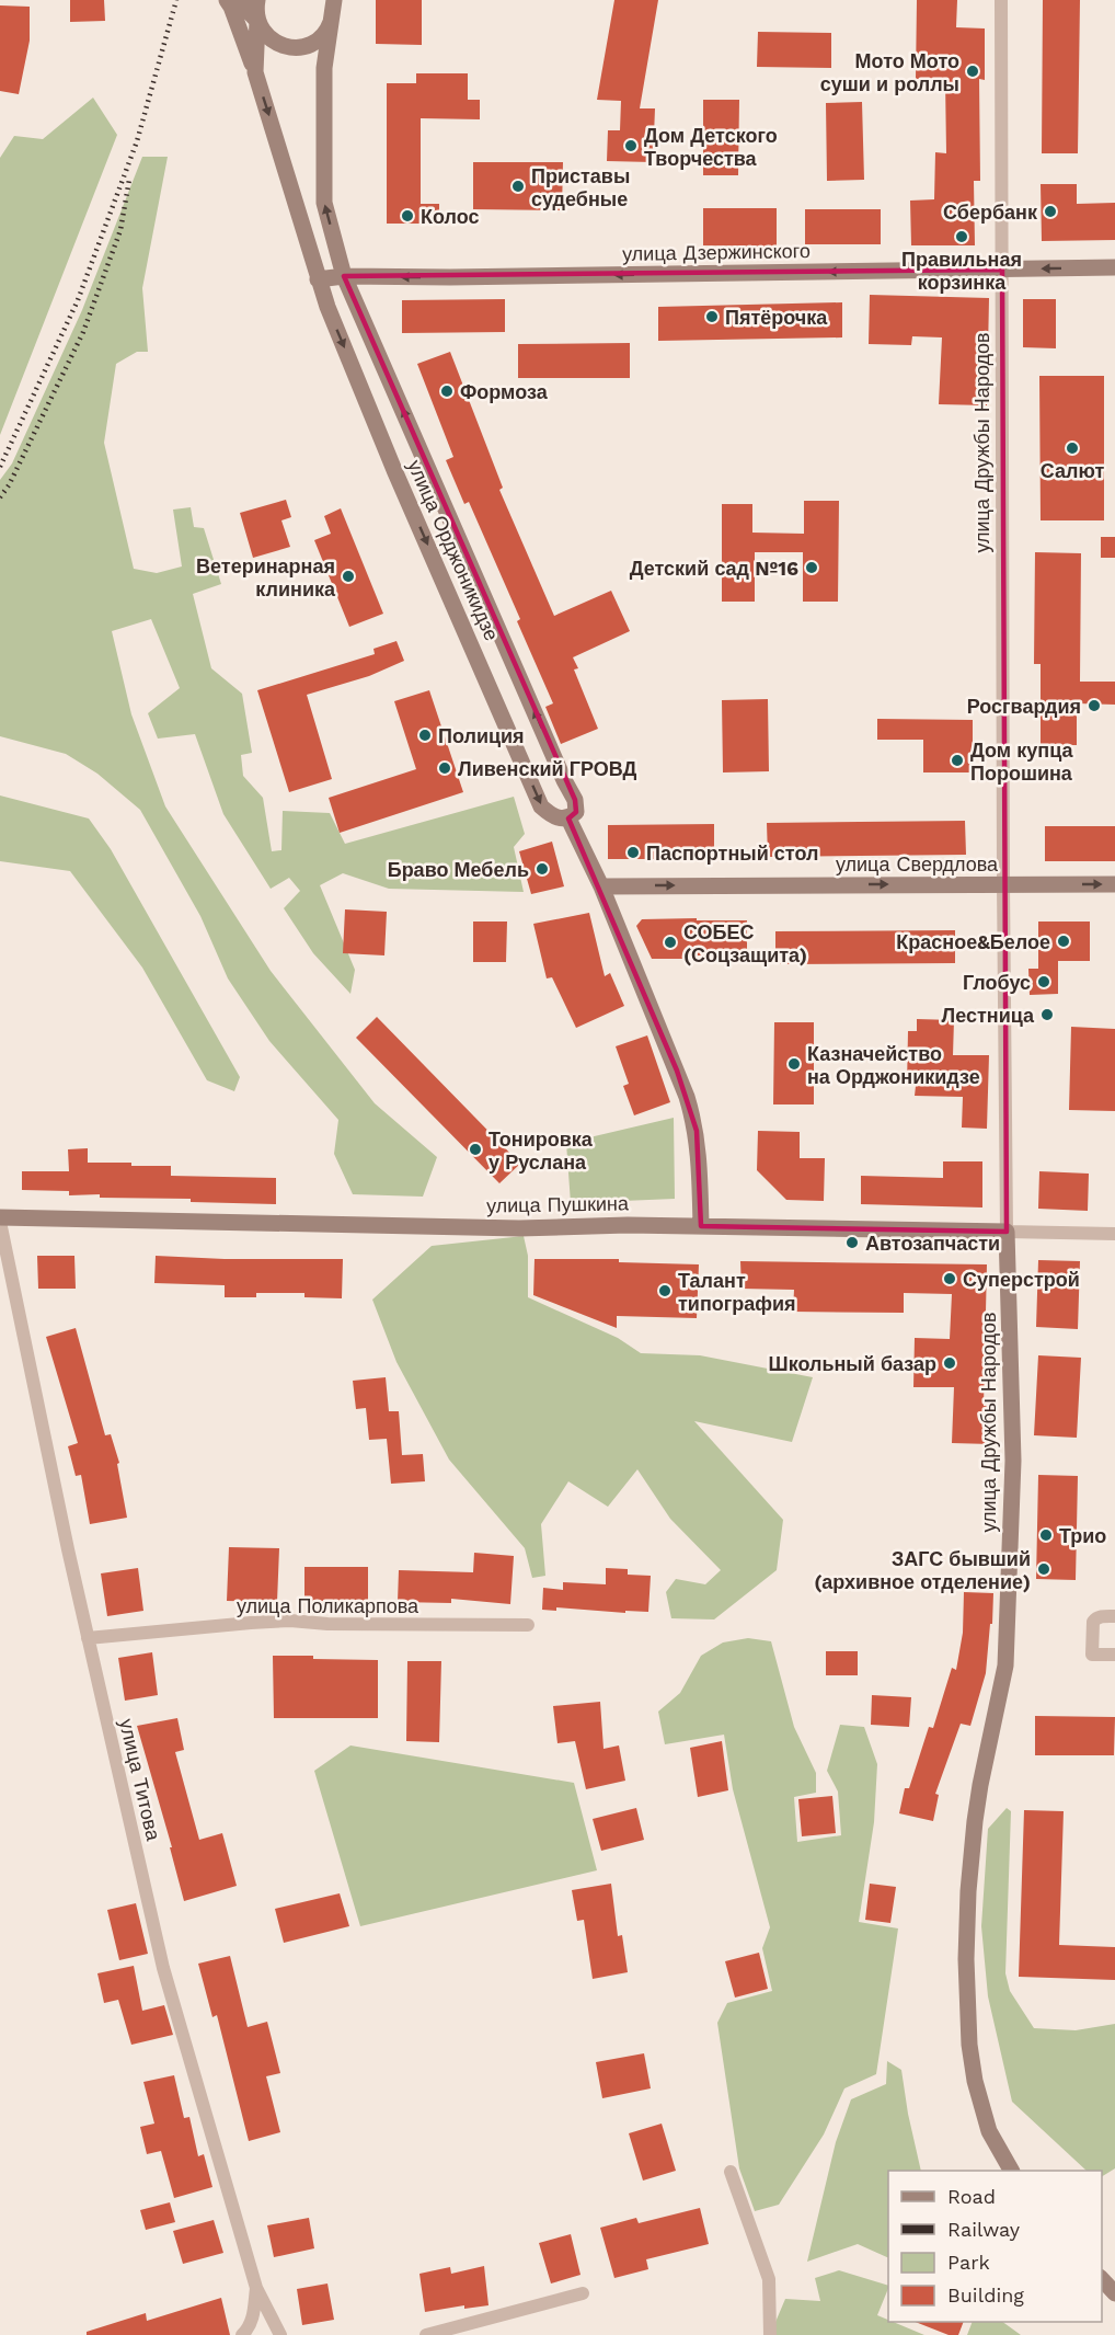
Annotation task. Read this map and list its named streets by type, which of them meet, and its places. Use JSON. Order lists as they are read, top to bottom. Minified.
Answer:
{"streets":{"main road":["улица Дзержинского","улица Дружбы Народов","улица Орджоникидзе","улица Свердлова","улица Пушкина"],"street":["улица Поликарпова","улица Титова"]},"crossings":[["улица Дзержинского","улица Дружбы Народов"],["улица Дзержинского","улица Орджоникидзе"],["улица Дружбы Народов","улица Свердлова"],["улица Дружбы Народов","улица Пушкина"],["улица Орджоникидзе","улица Свердлова"],["улица Орджоникидзе","улица Пушкина"],["улица Пушкина","улица Титова"],["улица Поликарпова","улица Титова"]],"one_way":["улица Дзержинского","улица Свердлова"],"places":["Мото Мото суши и роллы","Дом Детского Творчества","Приставы судебные","Сбербанк","Колос","Правильная корзинка","Пятёрочка","Формоза","Салют","Детский сад №16","Ветеринарная клиника","Росгвардия","Полиция","Дом купца Порошина","Ливенский ГРОВД","Паспортный стол","Браво Мебель","Красное&Белое","СОБЕС (Соцзащита)","Глобус","Лестница","Казначейство на Орджоникидзе","Тонировка у Руслана","Автозапчасти","Суперстрой","Талант типография","Школьный базар","Трио","ЗАГС бывший (архивное отделение)"],"legend":["Road","Railway","Park","Building"]}
